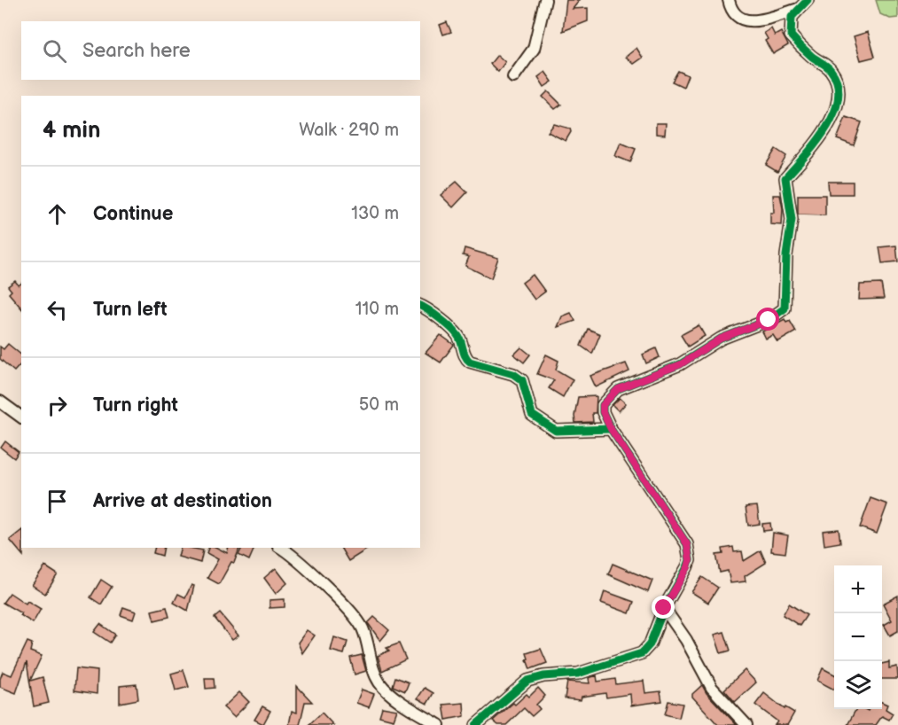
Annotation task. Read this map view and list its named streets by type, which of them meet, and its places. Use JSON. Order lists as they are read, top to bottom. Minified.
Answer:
{"page":{"search":"Search here","heading":["4 min","Walk · 290 m"],"list":[["Continue","130 m"],["Turn left","110 m"],["Turn right","50 m"],"Arrive at destination"],"map_buttons":["+","−"]}}
